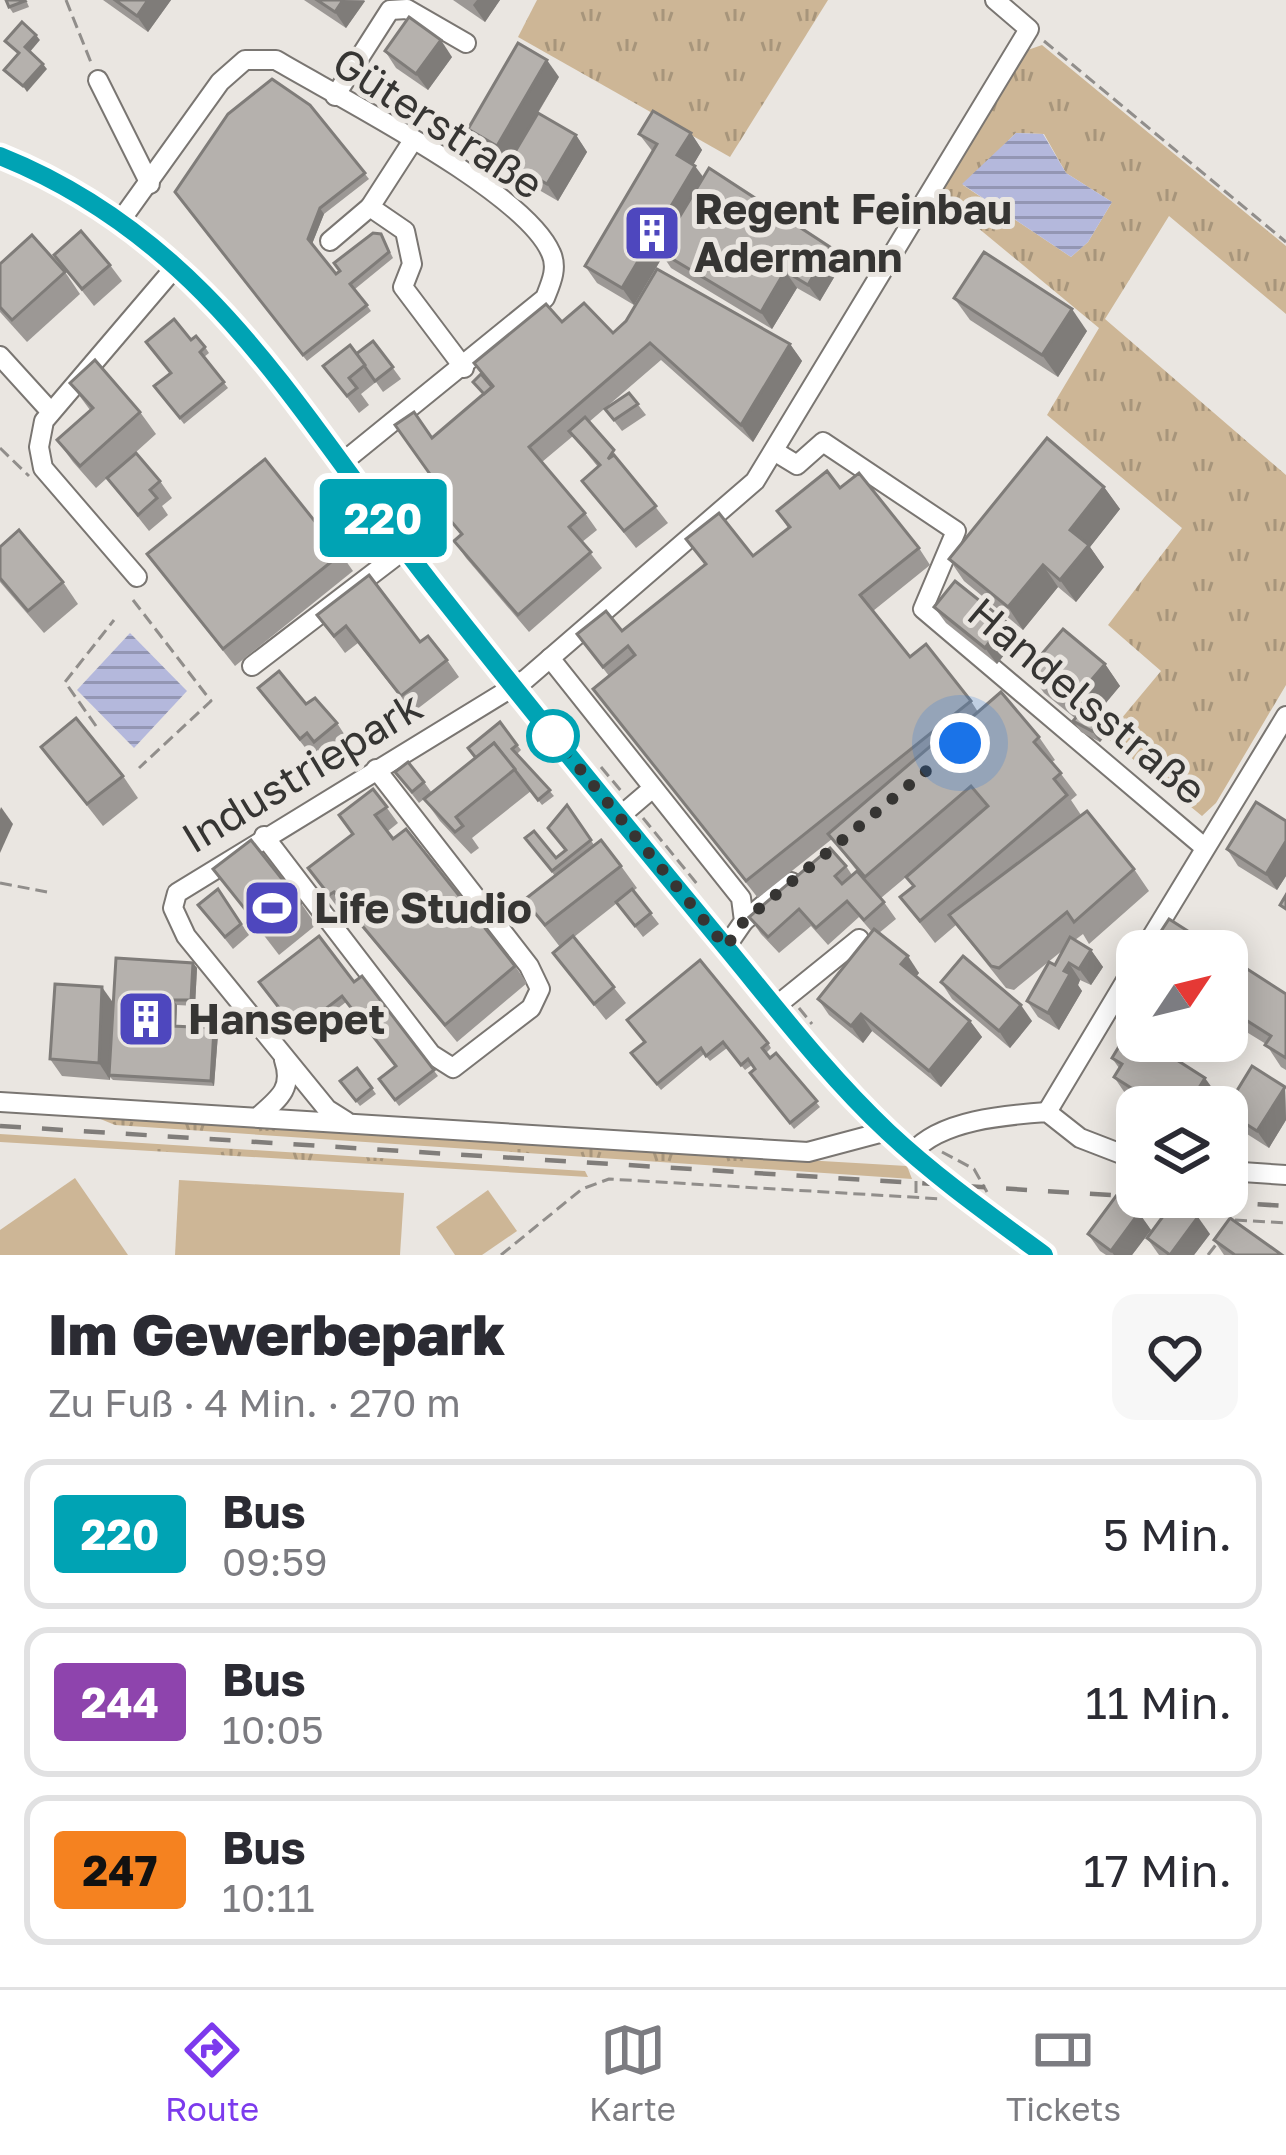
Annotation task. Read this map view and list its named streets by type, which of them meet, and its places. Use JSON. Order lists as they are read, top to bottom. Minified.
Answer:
{"streets":{"street":["Güterstraße","Handelsstraße","Industriepark"]},"crossings":[["Handelsstraße","Industriepark"]],"places":{"building":["Regent Feinbau Adermann","Hansepet"],"sports":["Life Studio"]},"lines":["bus line 220"],"north":"top right","page":{"on_map":"220","heading":["Im Gewerbepark","Zu Fuß · 4 Min. · 270 m"],"list":[{"mark":"220","name":"Bus","note":"09:59","value":"5 Min."},{"mark":"244","name":"Bus","note":"10:05","value":"11 Min."},{"mark":"247","name":"Bus","note":"10:11","value":"17 Min."}],"tabs":["Route","Karte","Tickets"]}}
